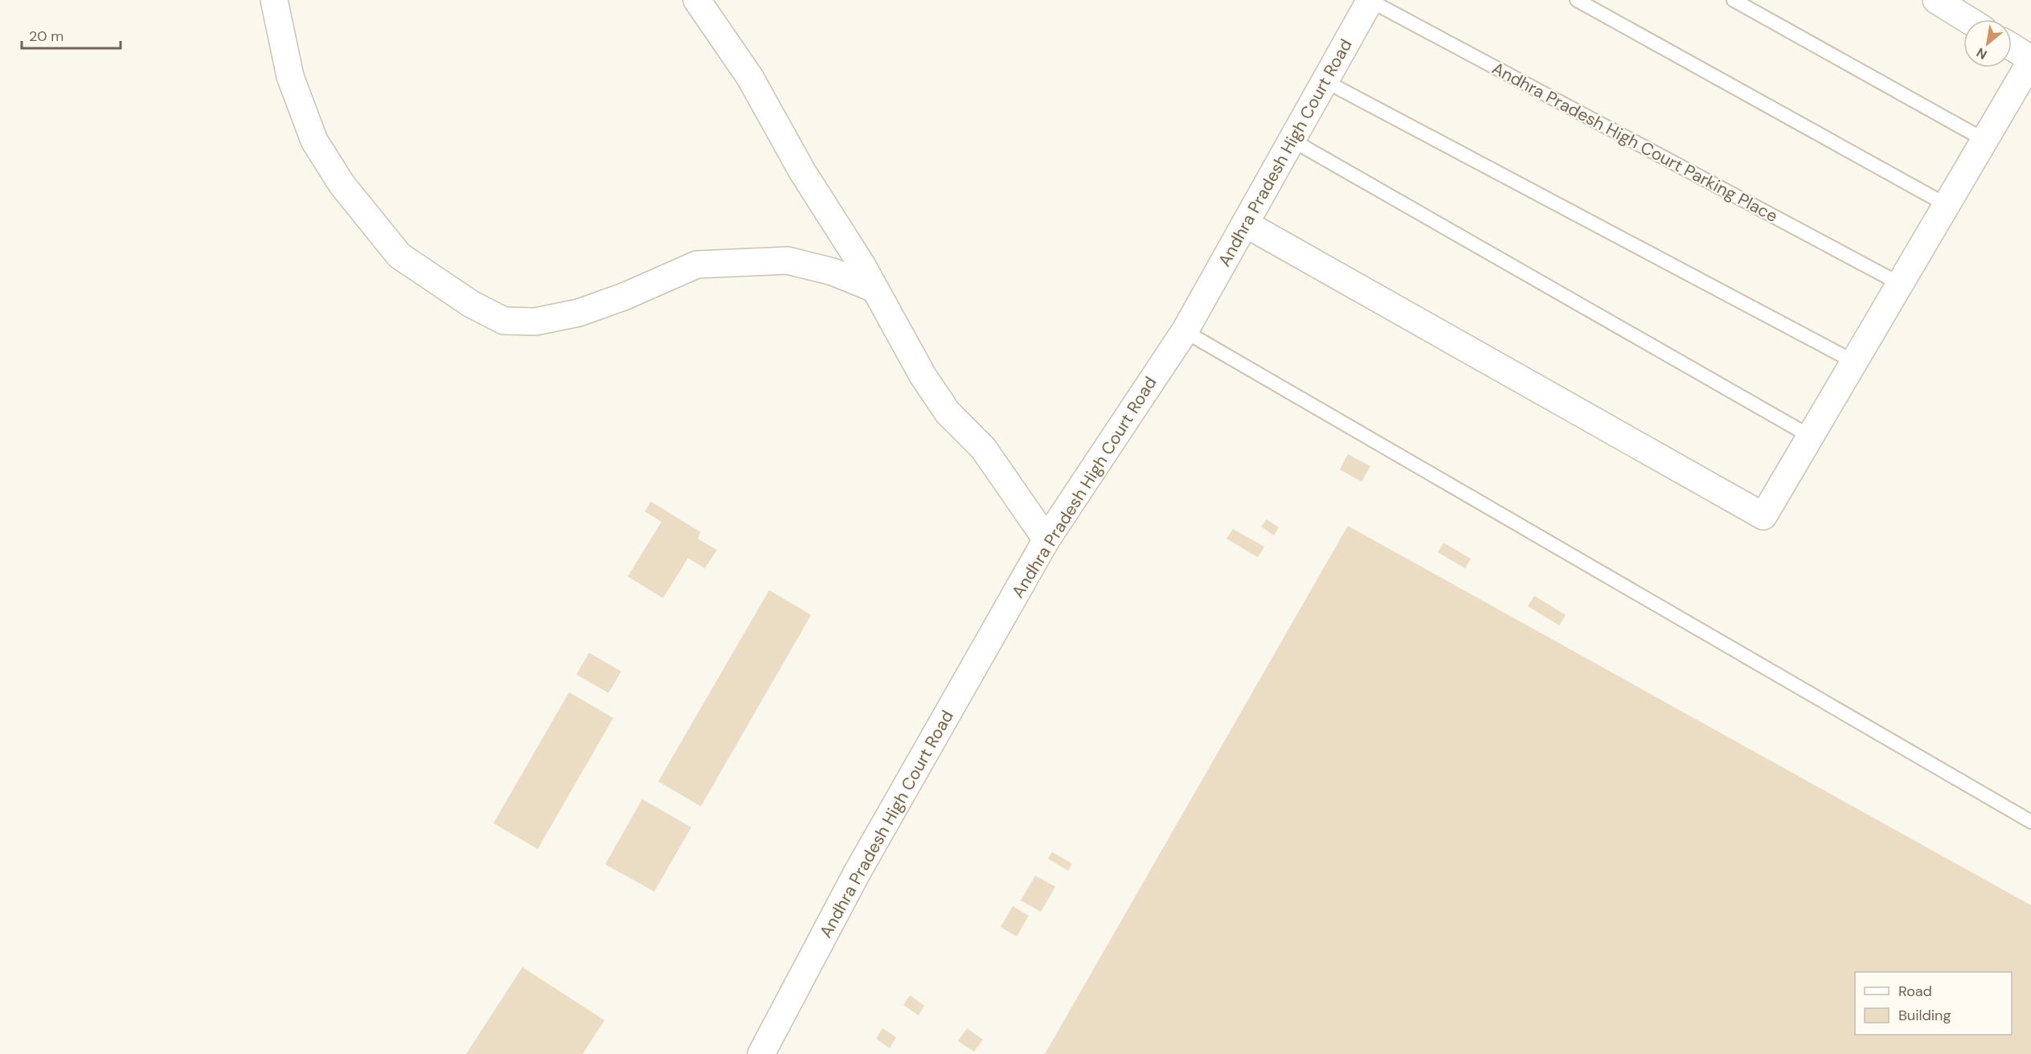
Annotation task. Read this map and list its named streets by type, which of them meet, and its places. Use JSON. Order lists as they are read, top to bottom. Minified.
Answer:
{"streets":{"street":["Andhra Pradesh High Court Road"],"lane":["Andhra Pradesh High Court Parking Place"]},"crossings":[["Andhra Pradesh High Court Parking Place","Andhra Pradesh High Court Road"]],"legend":["Road","Building"],"scale_bar":"20 m","north":"bottom left"}
